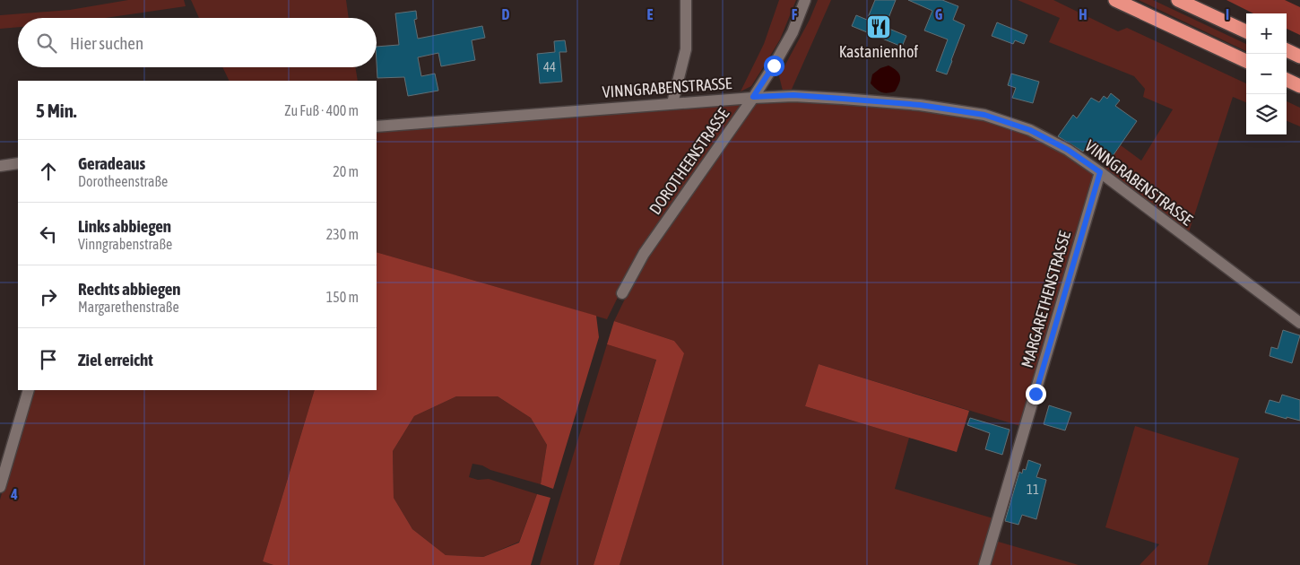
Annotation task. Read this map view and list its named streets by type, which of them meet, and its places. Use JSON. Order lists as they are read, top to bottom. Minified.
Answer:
{"streets":{"street":["VINNGRABENSTRASSE","DOROTHEENSTRASSE","MARGARETHENSTRASSE"]},"crossings":[["VINNGRABENSTRASSE","DOROTHEENSTRASSE"],["VINNGRABENSTRASSE","MARGARETHENSTRASSE"]],"places":{"restaurant":["Kastanienhof"]},"house_numbers":["44","11"],"page":{"map_buttons":["+","−"],"search":"Hier suchen","heading":["5 Min.","Zu Fuß · 400 m"],"list":[["Geradeaus","Dorotheenstraße","20 m"],["Links abbiegen","Vinngrabenstraße","230 m"],["Rechts abbiegen","Margarethenstraße","150 m"],"Ziel erreicht"]},"grid":{"columns":["D","E","F","G","H","I"],"rows":["4"]}}
